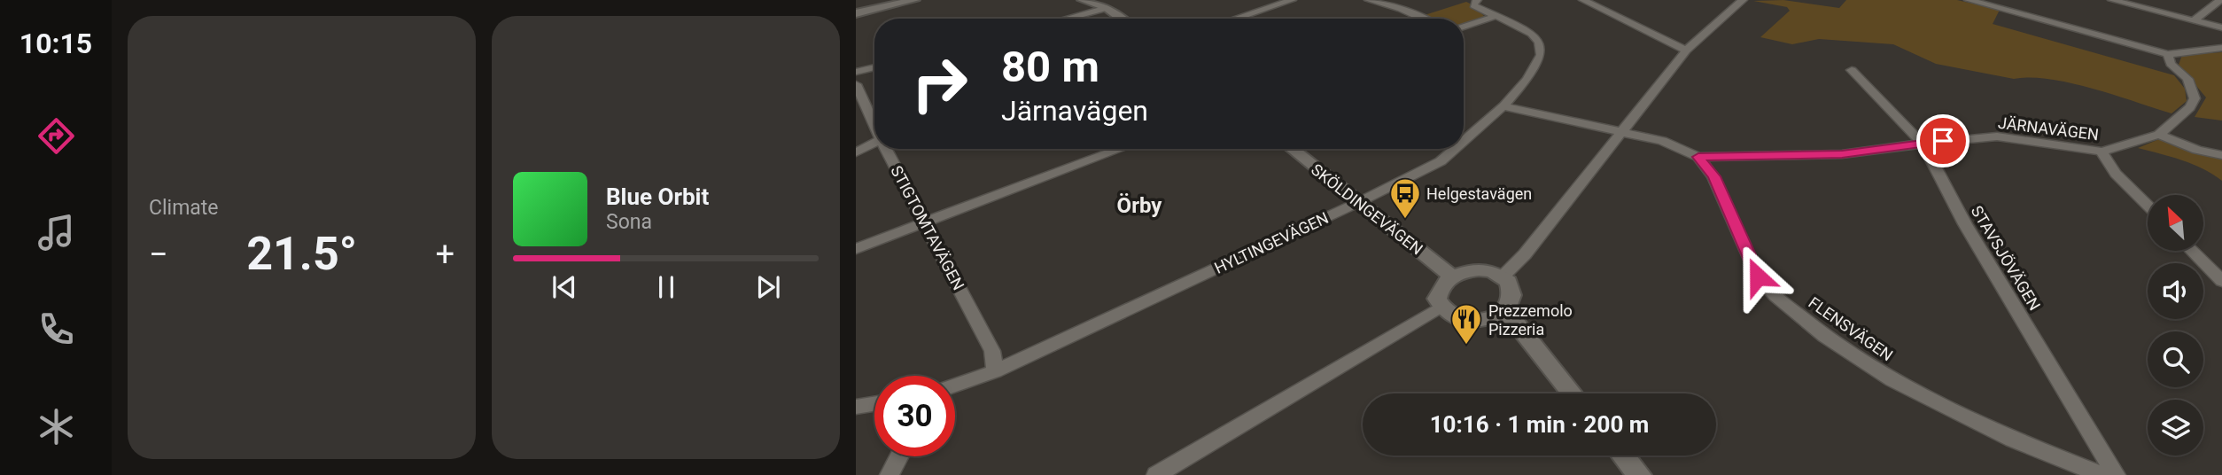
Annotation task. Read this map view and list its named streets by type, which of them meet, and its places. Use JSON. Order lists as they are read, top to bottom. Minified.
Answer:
{"streets":{"street":["JÄRNAVÄGEN","SKÖLDINGEVÄGEN","STIGTOMTAVÄGEN","HYLTINGEVÄGEN","STAVSJÖVÄGEN","FLENSVÄGEN"]},"crossings":[["JÄRNAVÄGEN","STAVSJÖVÄGEN"],["JÄRNAVÄGEN","FLENSVÄGEN"],["SKÖLDINGEVÄGEN","HYLTINGEVÄGEN"],["STIGTOMTAVÄGEN","HYLTINGEVÄGEN"]],"districts":["Örby"],"places":{"bus stop":["Helgestavägen"],"restaurant":["Prezzemolo Pizzeria"]},"north":"top left","page":{"tabs":"10:15","tile":"Climate","turn":["80 m","Järnavägen"],"song":["Blue Orbit","Sona"],"heat":["−","21.5°","+"],"limit":"30","trip":"10:16 · 1 min · 200 m"}}
